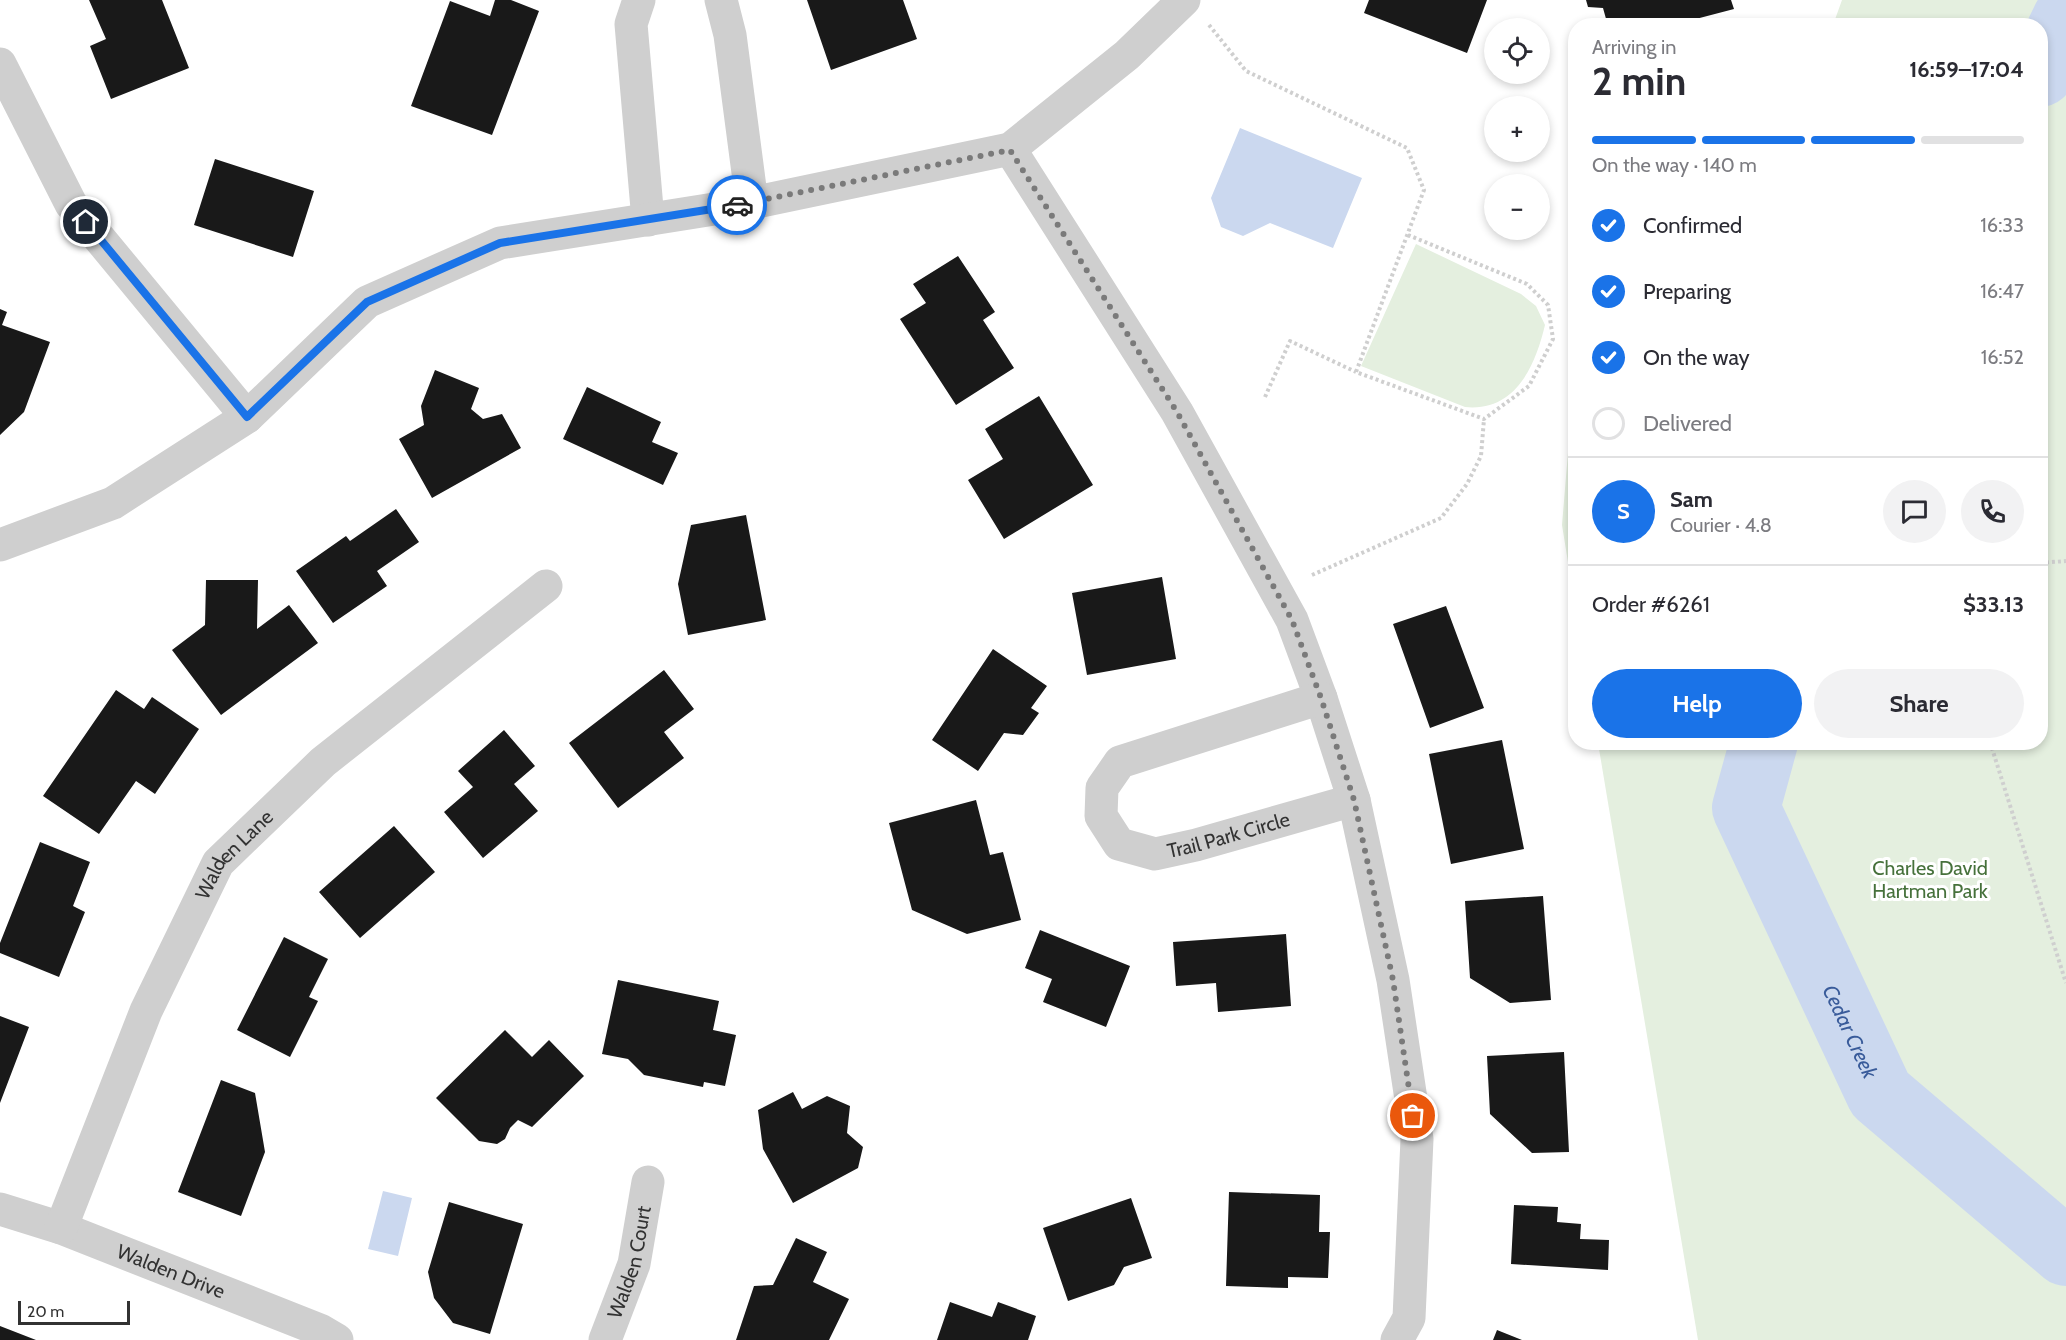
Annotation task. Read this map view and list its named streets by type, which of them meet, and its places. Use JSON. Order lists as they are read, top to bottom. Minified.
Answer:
{"streets":{"street":["Trail Park Circle","Walden Lane","Walden Court","Walden Drive"]},"crossings":[["Walden Lane","Walden Drive"]],"water":["Cedar Creek"],"parks":["Charles David Hartman Park"],"scale_bar":"20 m","page":{"map_buttons":["+","−"],"heading":["2 min","Arriving in","16:59–17:04"],"panel":["Sam","Courier · 4.8","Order #6261","$33.13"],"bar":"On the way · 140 m","list":[["Confirmed","16:33"],["Preparing","16:47"],["On the way","16:52"],"Delivered"],"round":"S","buttons":["Help","Share"],"scale":"20 m"}}
